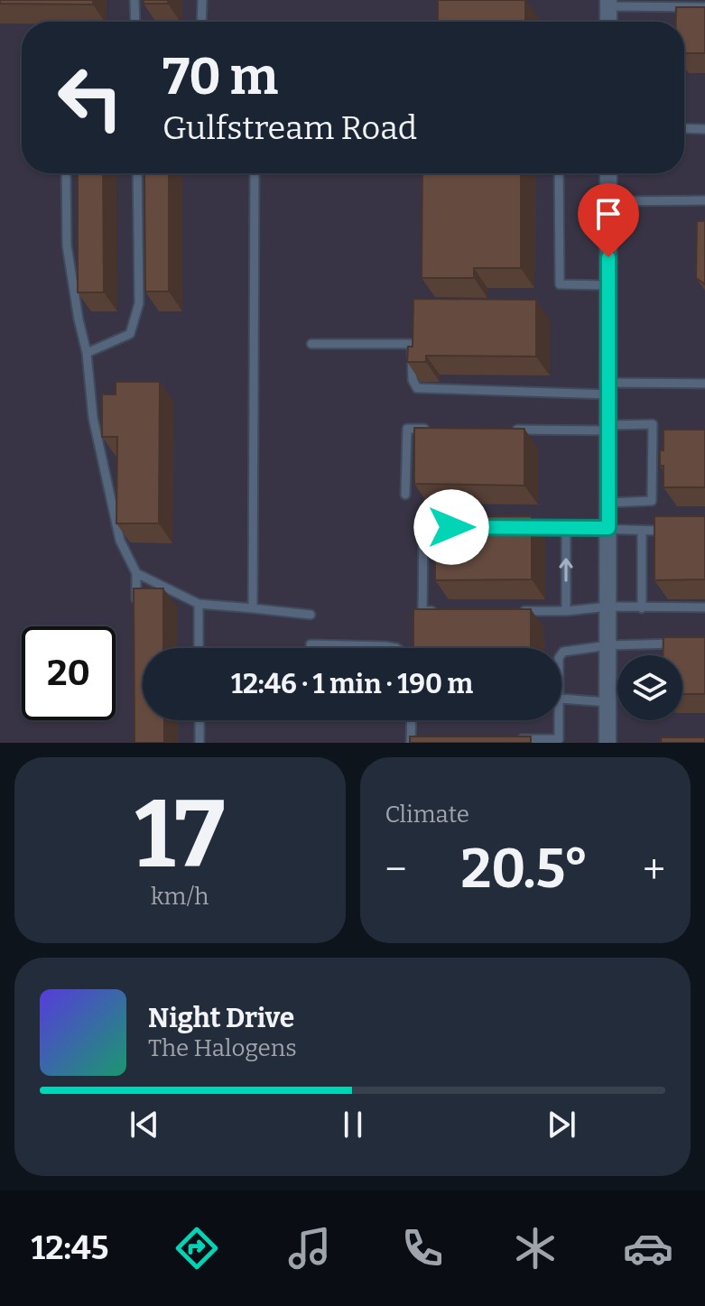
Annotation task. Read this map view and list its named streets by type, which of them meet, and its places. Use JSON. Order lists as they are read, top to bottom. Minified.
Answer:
{"page":{"turn":["70 m","Gulfstream Road"],"limit":"20","trip":"12:46 · 1 min · 190 m","tile":[["17","km/h"],"Climate"],"heat":["−","20.5°","+"],"song":["Night Drive","The Halogens"],"tabs":"12:45"}}
